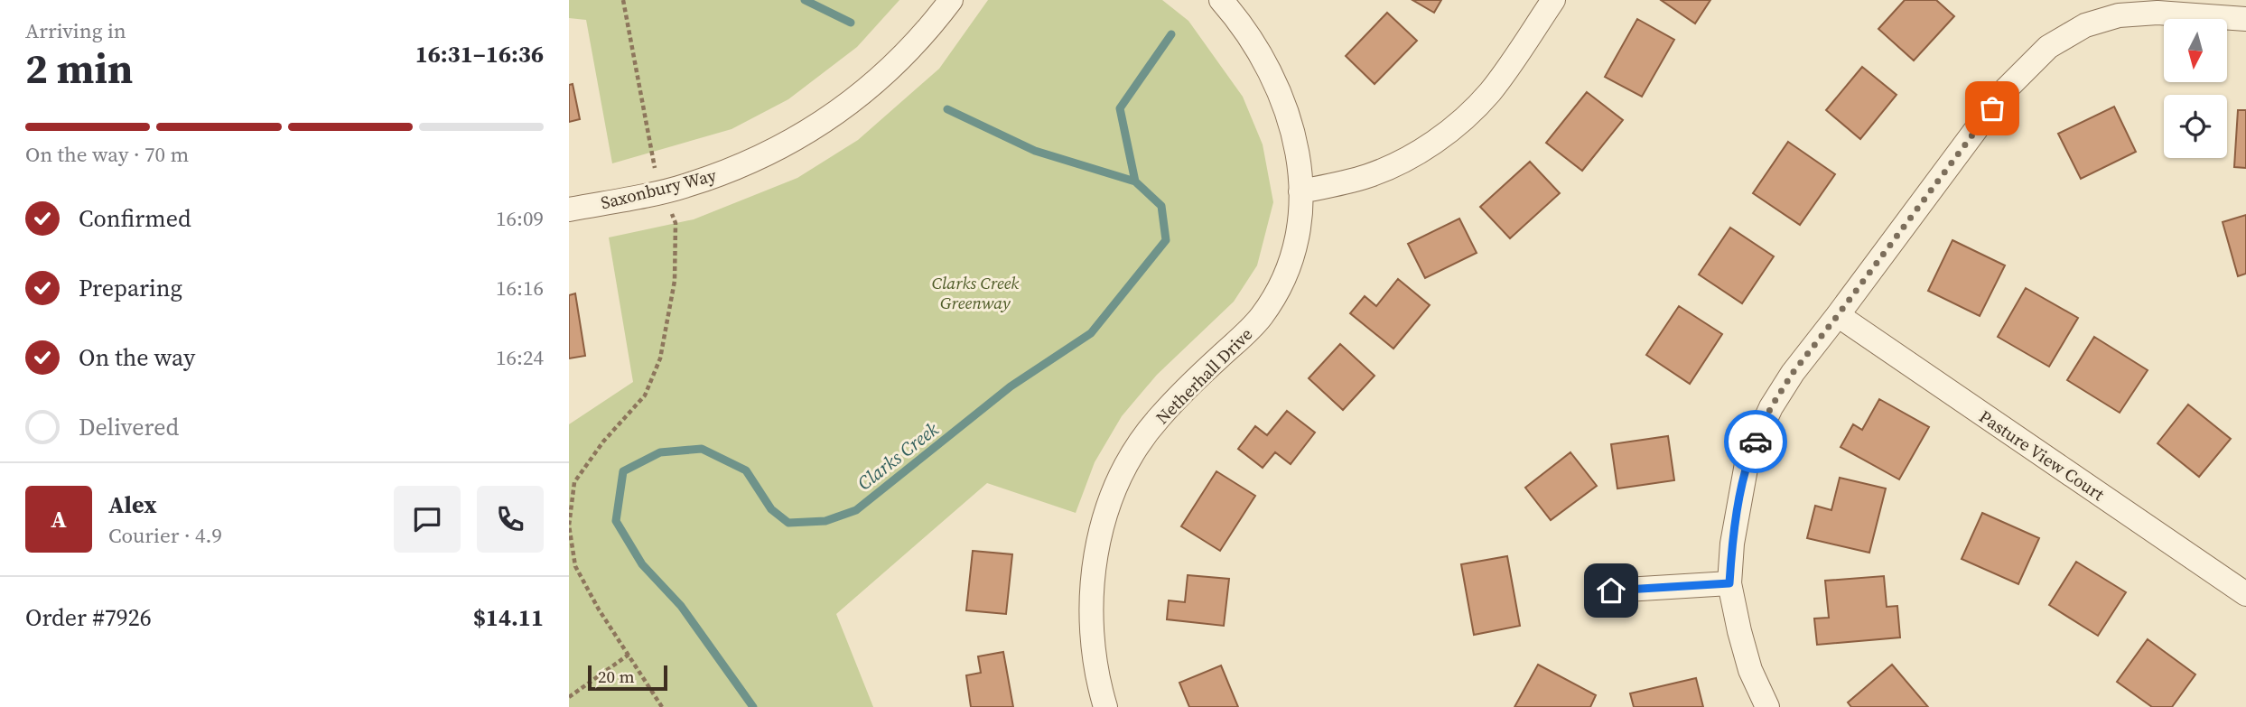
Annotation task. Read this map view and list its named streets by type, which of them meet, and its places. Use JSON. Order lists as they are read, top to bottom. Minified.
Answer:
{"streets":{"street":["Saxonbury Way","Netherhall Drive","Pasture View Court"]},"water":["Clarks Creek"],"parks":["Clarks Creek Greenway"],"scale_bar":"20 m","north":"bottom","page":{"heading":["2 min","Arriving in","16:31–16:36"],"panel":["Alex","Courier · 4.9","Order #7926","$14.11"],"bar":"On the way · 70 m","list":[["Confirmed","16:09"],["Preparing","16:16"],["On the way","16:24"],"Delivered"],"round":"A","scale":"20 m"}}
